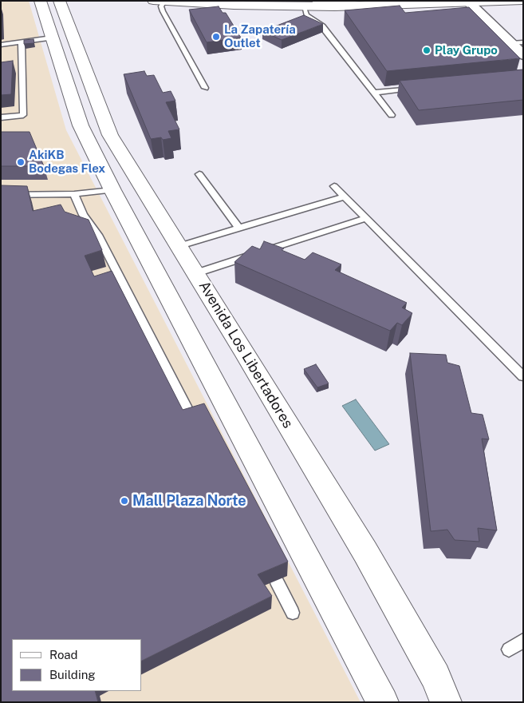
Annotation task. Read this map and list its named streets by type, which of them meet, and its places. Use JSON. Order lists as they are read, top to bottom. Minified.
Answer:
{"streets":{"main road":["Avenida Los Libertadores"]},"places":["La Zapatería Outlet","Play Grupo","AkiKB Bodegas Flex","Mall Plaza Norte"],"legend":["Road","Building"]}
